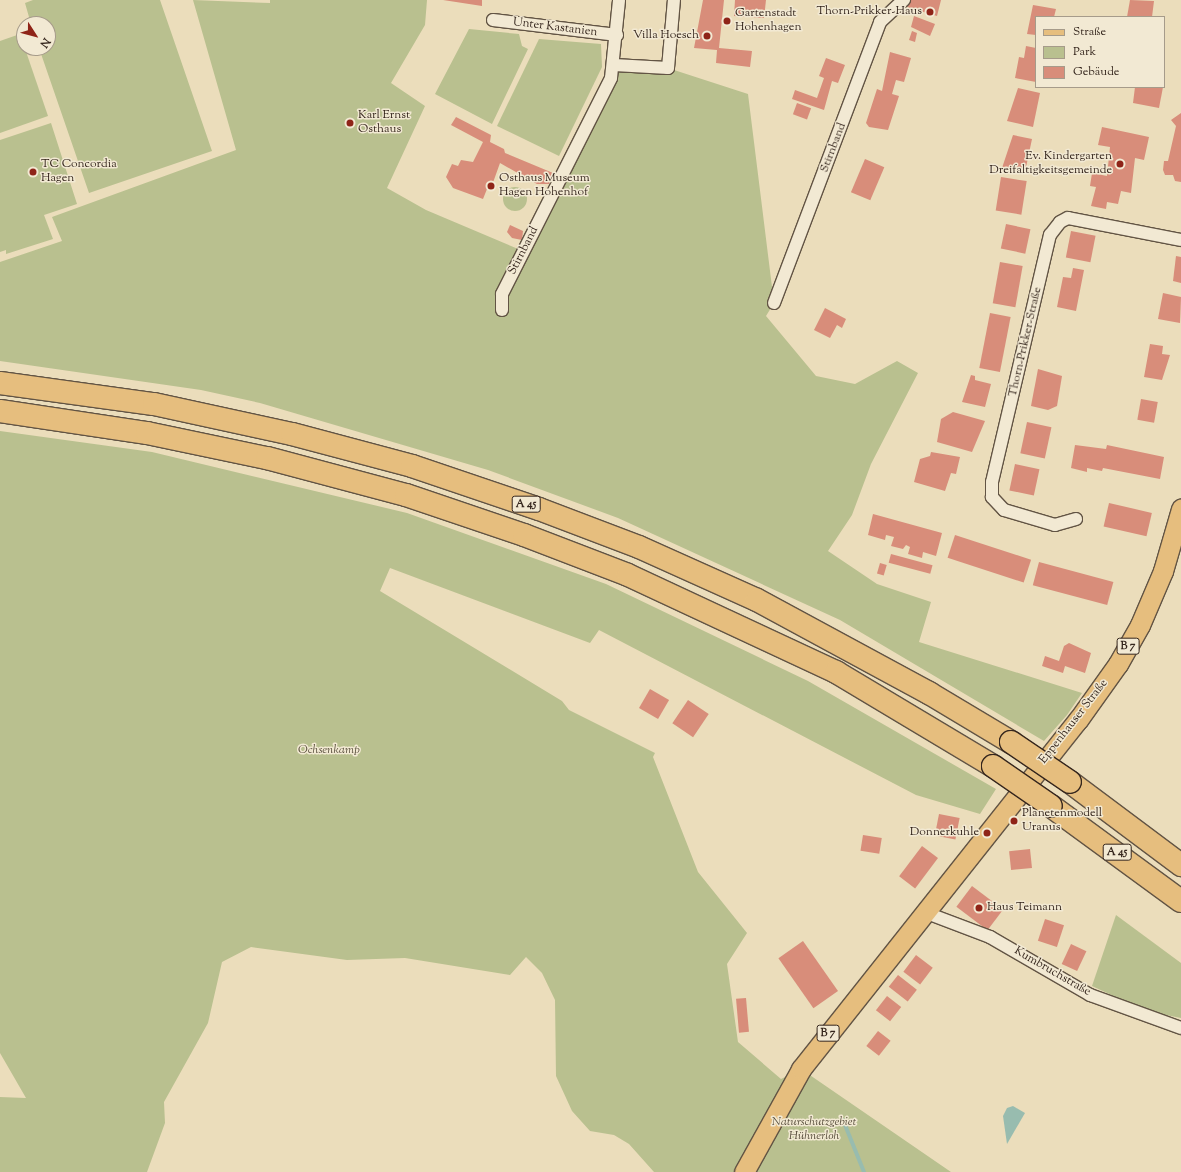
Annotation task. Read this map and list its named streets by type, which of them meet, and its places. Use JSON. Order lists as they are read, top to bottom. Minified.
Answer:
{"streets":{"highway":["A 45"],"main road":["B 7","Eppenhauser Straße"],"street":["Unter Kastanien","Stirnband","Thorn-Prikker-Straße","Kumbruchstraße"]},"crossings":[["Unter Kastanien","Stirnband"],["B 7","Eppenhauser Straße"],["B 7","Kumbruchstraße"],["Eppenhauser Straße","Kumbruchstraße"]],"parks":["Ochsenkamp","Naturschutzgebiet Hühnerloh"],"places":["Thorn-Prikker-Haus","Gartenstadt Hohenhagen","Villa Hoesch","Karl Ernst Osthaus","Ev. Kindergarten Dreifaltigkeitsgemeinde","TC Concordia Hagen","Osthaus Museum Hagen Hohenhof","Planetenmodell Uranus","Donnerkuhle","Haus Teimann"],"legend":["Straße","Park","Gebäude"],"north":"bottom right"}
